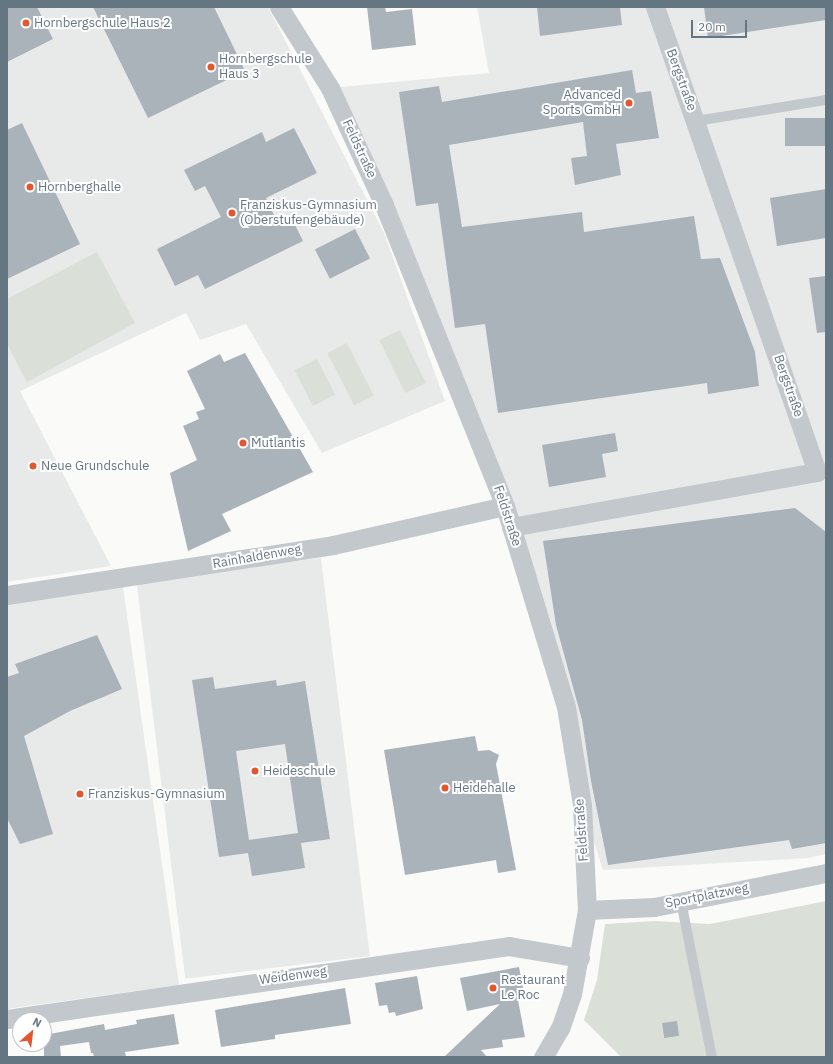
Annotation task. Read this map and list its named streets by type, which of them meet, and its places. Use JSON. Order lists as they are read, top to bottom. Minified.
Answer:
{"streets":{"street":["Bergstraße","Feldstraße","Rainhaldenweg","Sportplatzweg","Weidenweg"]},"crossings":[["Bergstraße","Feldstraße"],["Feldstraße","Rainhaldenweg"],["Feldstraße","Sportplatzweg"],["Feldstraße","Weidenweg"]],"places":["Hornbergschule Haus 2","Hornbergschule Haus 3","Advanced Sports GmbH","Hornberghalle","Franziskus-Gymnasium (Oberstufengebäude)","Mutlantis","Neue Grundschule","Heideschule","Heidehalle","Franziskus-Gymnasium","Restaurant Le Roc"],"scale_bar":"20 m","north":"top right"}
